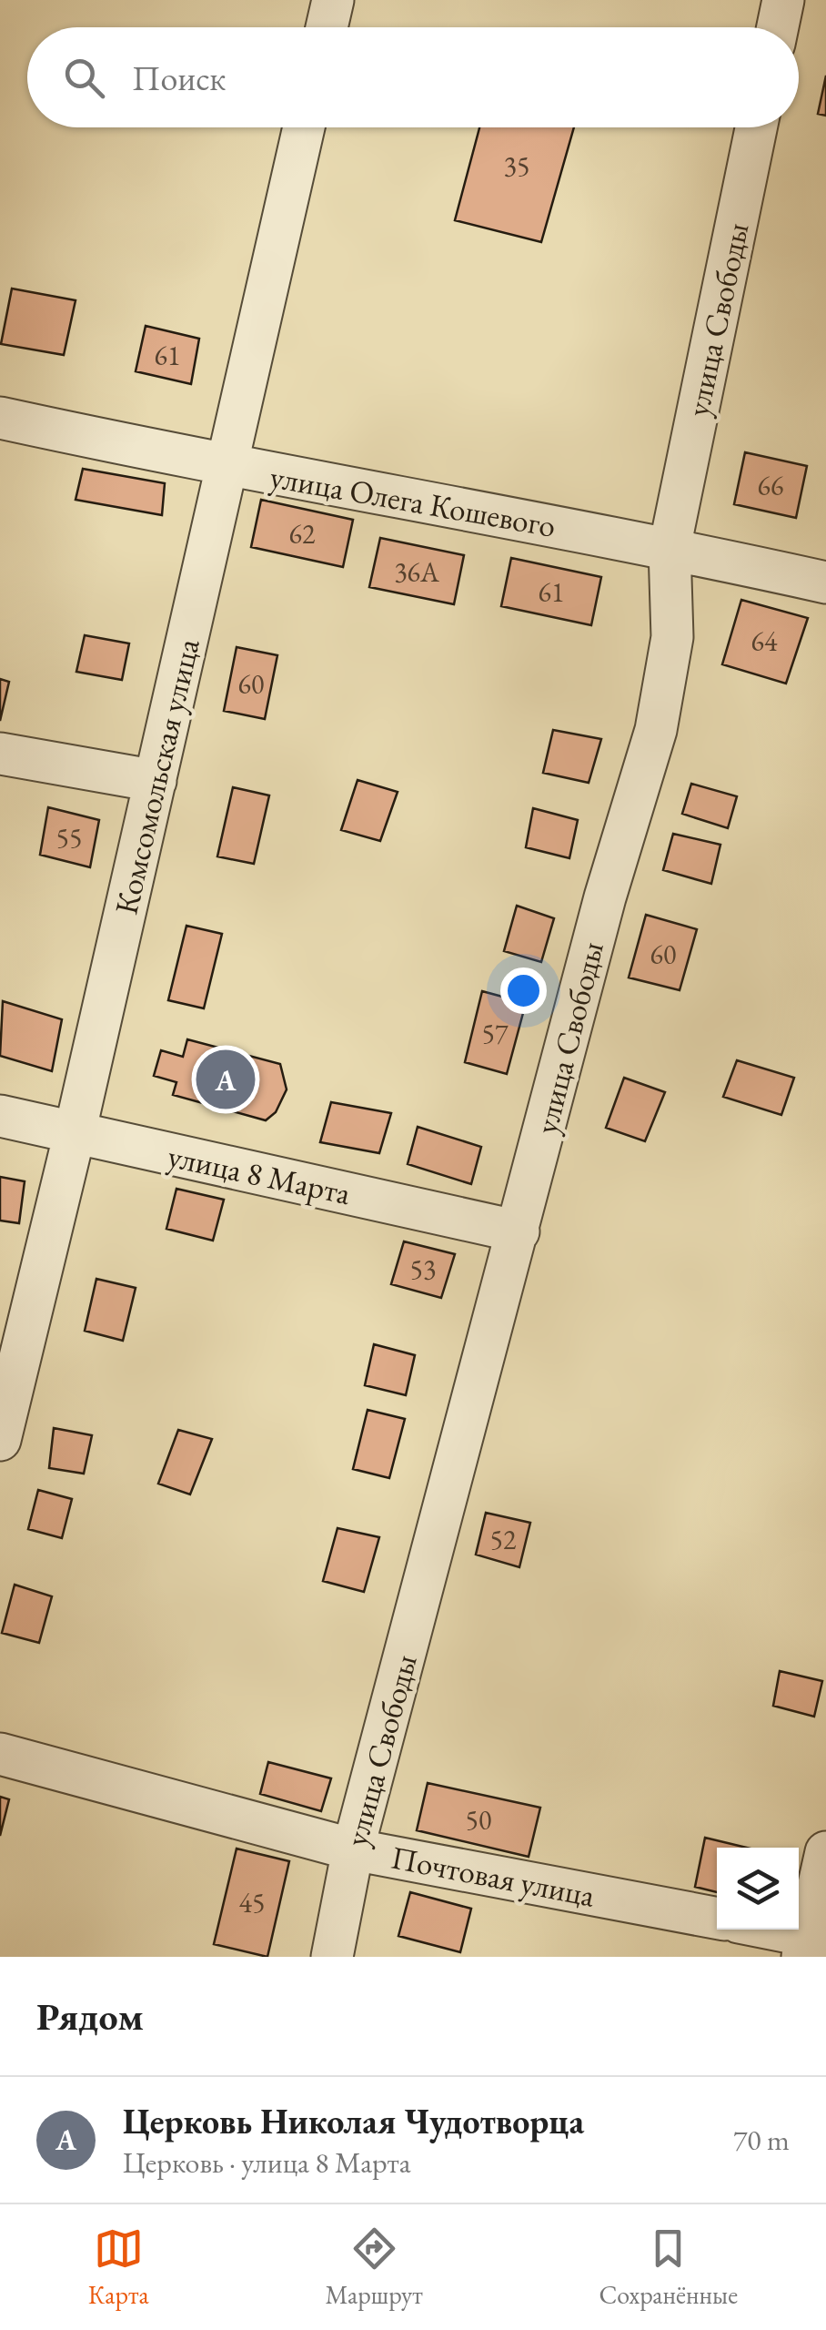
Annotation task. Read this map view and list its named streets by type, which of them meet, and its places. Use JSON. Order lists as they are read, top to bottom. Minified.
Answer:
{"streets":{"street":["улица Свободы","улица Олега Кошевого","Комсомольская улица","улица 8 Марта","Почтовая улица"]},"crossings":[["улица Свободы","улица Олега Кошевого"],["улица Свободы","улица 8 Марта"],["улица Свободы","Почтовая улица"],["улица Олега Кошевого","Комсомольская улица"],["Комсомольская улица","улица 8 Марта"]],"house_numbers":["35","61","66","62","36А","61","64","60","55","60","57","53","52","50","45"],"page":{"search":"Поиск","pins":"A","heading":"Рядом","list":[{"mark":"A","name":"Церковь Николая Чудотворца","note":"Церковь · улица 8 Марта","value":"70 m"}],"nav":["Карта","Маршрут","Сохранённые"]}}
